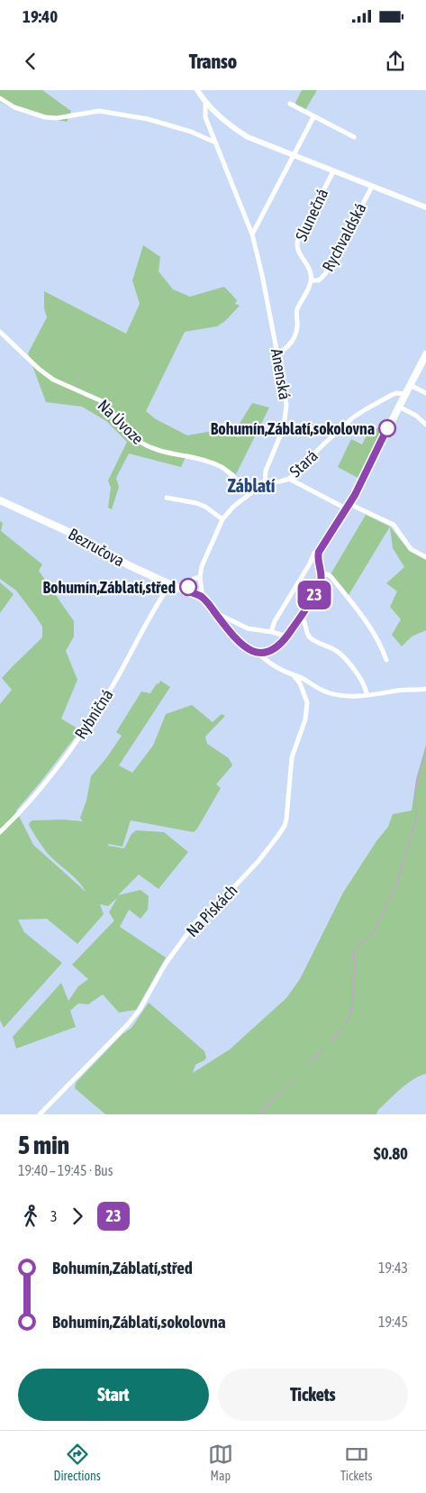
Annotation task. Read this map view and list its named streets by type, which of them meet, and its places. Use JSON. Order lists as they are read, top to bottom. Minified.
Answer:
{"streets":{"main road":["Bezručova"],"street":["Slunečná","Rychvaldská","Anenská","Na Úvoze","Stará","Rybničná","Na Pískách"]},"crossings":[["Slunečná","Rychvaldská"],["Rychvaldská","Anenská"],["Anenská","Stará"],["Bezručova","Rybničná"]],"districts":["Záblatí"],"places":["Bohumín,Záblatí,sokolovna","Bohumín,Záblatí,střed"],"lines":["bus line 23"],"page":{"status":"19:40","header":"Transo","on_map":"23","heading":["5 min","19:40 – 19:45 · Bus","$0.80"],"legs":["3","23"],"list":[{"name":"Bohumín,Záblatí,střed","value":"19:43"},{"name":"Bohumín,Záblatí,sokolovna","value":"19:45"}],"buttons":["Start","Tickets"],"tabs":["Directions","Map","Tickets"]}}
